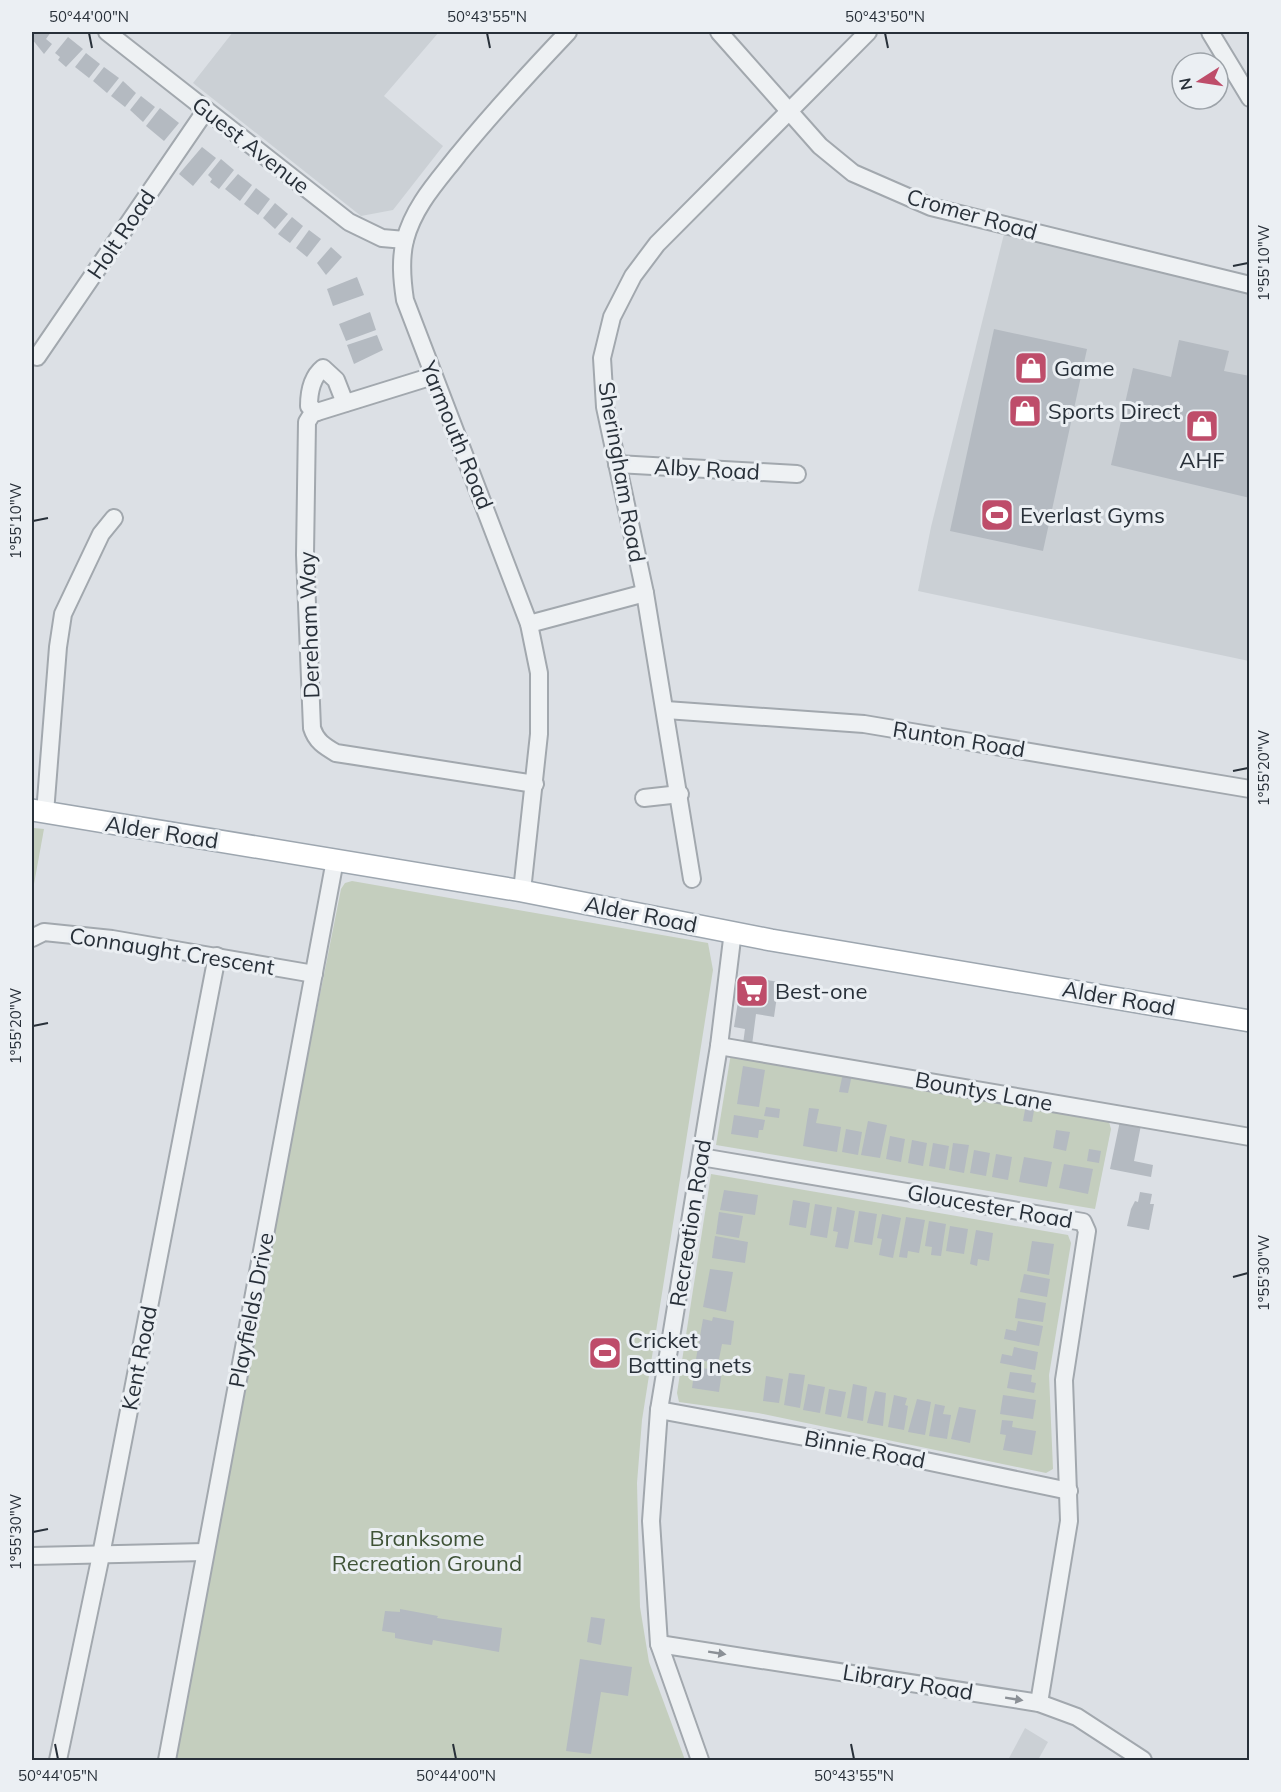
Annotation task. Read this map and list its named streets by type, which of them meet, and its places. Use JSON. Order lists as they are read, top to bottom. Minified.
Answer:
{"streets":{"main road":["Alder Road"],"street":["Guest Avenue","Cromer Road","Holt Road","Yarmouth Road","Alby Road","Sheringham Road","Dereham Way","Runton Road","Connaught Crescent","Bountys Lane","Gloucester Road","Recreation Road","Playfields Drive","Kent Road","Binnie Road","Library Road"]},"crossings":[["Guest Avenue","Holt Road"],["Guest Avenue","Yarmouth Road"],["Cromer Road","Sheringham Road"],["Yarmouth Road","Dereham Way"],["Yarmouth Road","Alder Road"],["Alby Road","Sheringham Road"],["Sheringham Road","Runton Road"],["Alder Road","Recreation Road"],["Alder Road","Playfields Drive"],["Connaught Crescent","Playfields Drive"],["Connaught Crescent","Kent Road"],["Bountys Lane","Recreation Road"],["Gloucester Road","Recreation Road"],["Gloucester Road","Binnie Road"],["Gloucester Road","Library Road"],["Recreation Road","Binnie Road"],["Recreation Road","Library Road"]],"one_way":["Library Road"],"parks":["Branksome Recreation Ground"],"places":{"shop":["Game","Sports Direct","AHF"],"sports":["Everlast Gyms","Cricket Batting nets"],"supermarket":["Best-one"]},"north":"left","coordinates":["50°44'00\"N","50°43'55\"N","50°43'50\"N","1°55'10\"W","1°55'20\"W","1°55'30\"W","50°44'05\"N"]}
